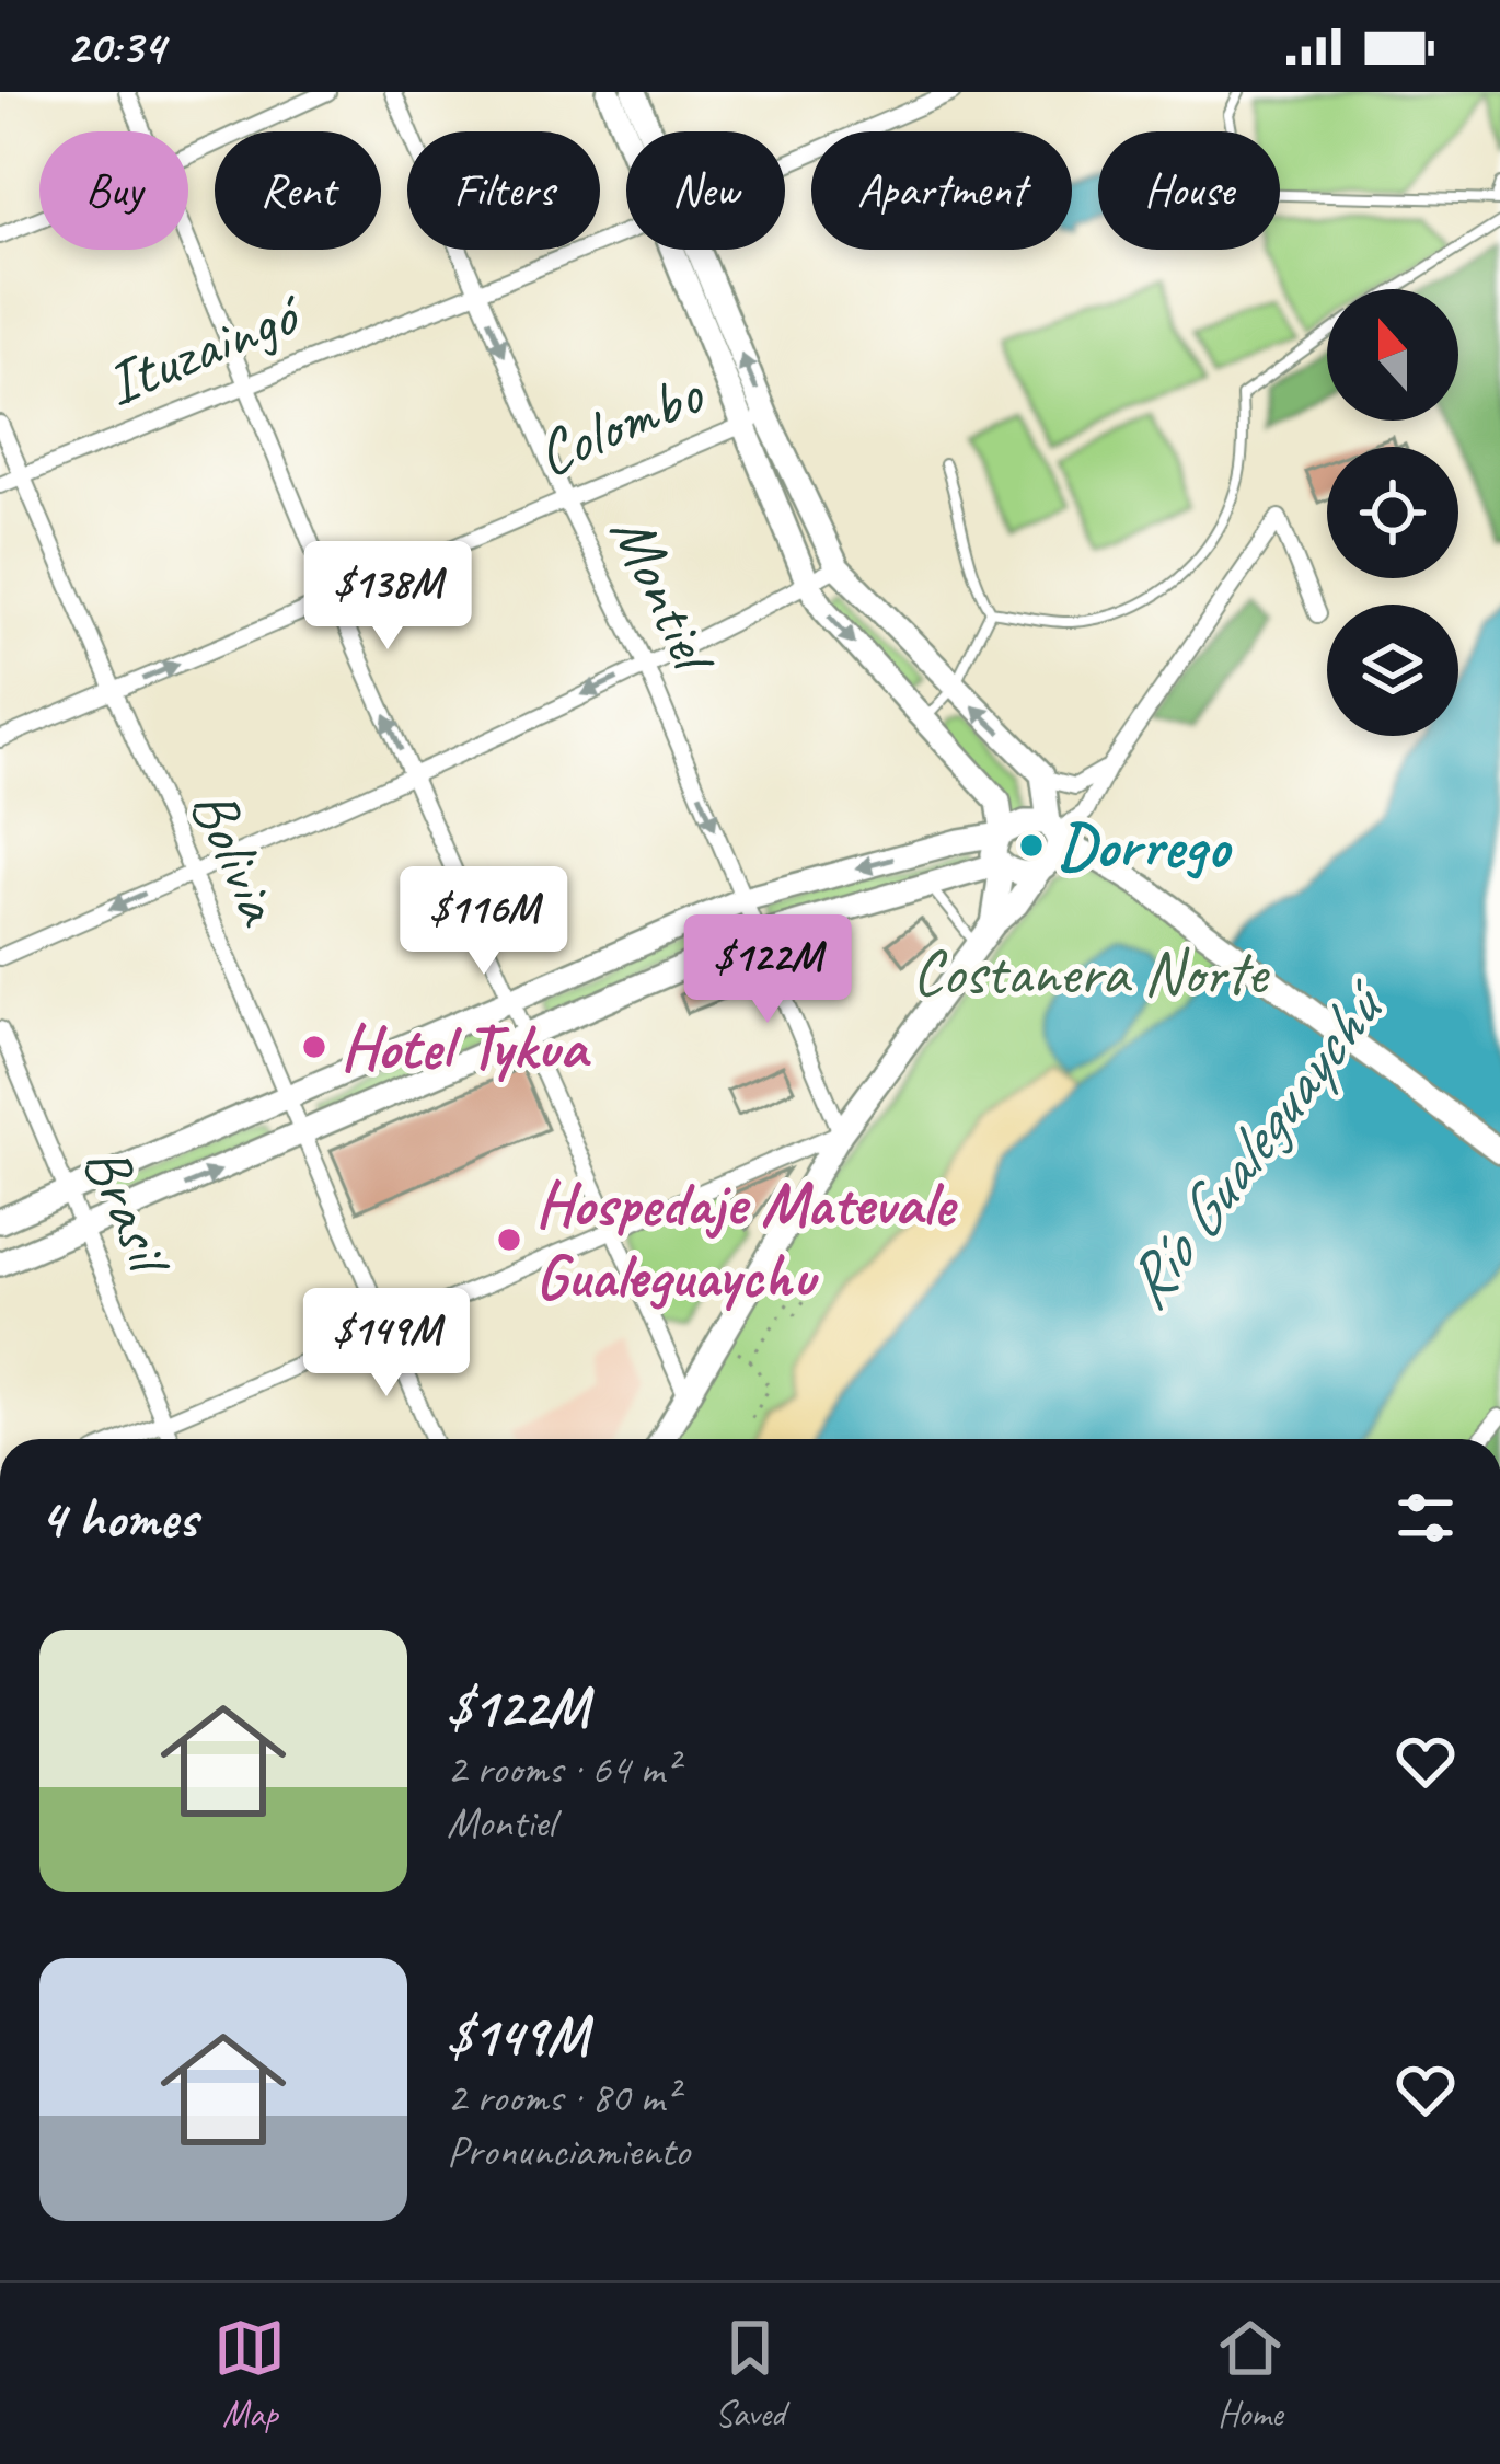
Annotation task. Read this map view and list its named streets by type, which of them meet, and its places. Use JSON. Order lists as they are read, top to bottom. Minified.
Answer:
{"streets":{"street":["Ituzaingó","Colombo","Montiel","Bolivia","Brasil"]},"crossings":[["Ituzaingó","Montiel"],["Ituzaingó","Bolivia"],["Colombo","Montiel"],["Colombo","Bolivia"]],"one_way":["Montiel"],"water":["Río Gualeguaychú"],"parks":["Costanera Norte"],"places":["Dorrego","Hotel Tykua","Hospedaje Matevale Gualeguaychu"],"north":"top","page":{"status":"20:34","chip":["Buy","Rent","Filters","New","Apartment","House"],"price":["$138M","$116M","$122M","$149M"],"heading":"4 homes","list":[{"name":"$122M","note":"2 rooms · 64 m² · Montiel"},{"name":"$149M","note":"2 rooms · 80 m² · Pronunciamiento"}],"tabs":["Map","Saved","Home"]}}
